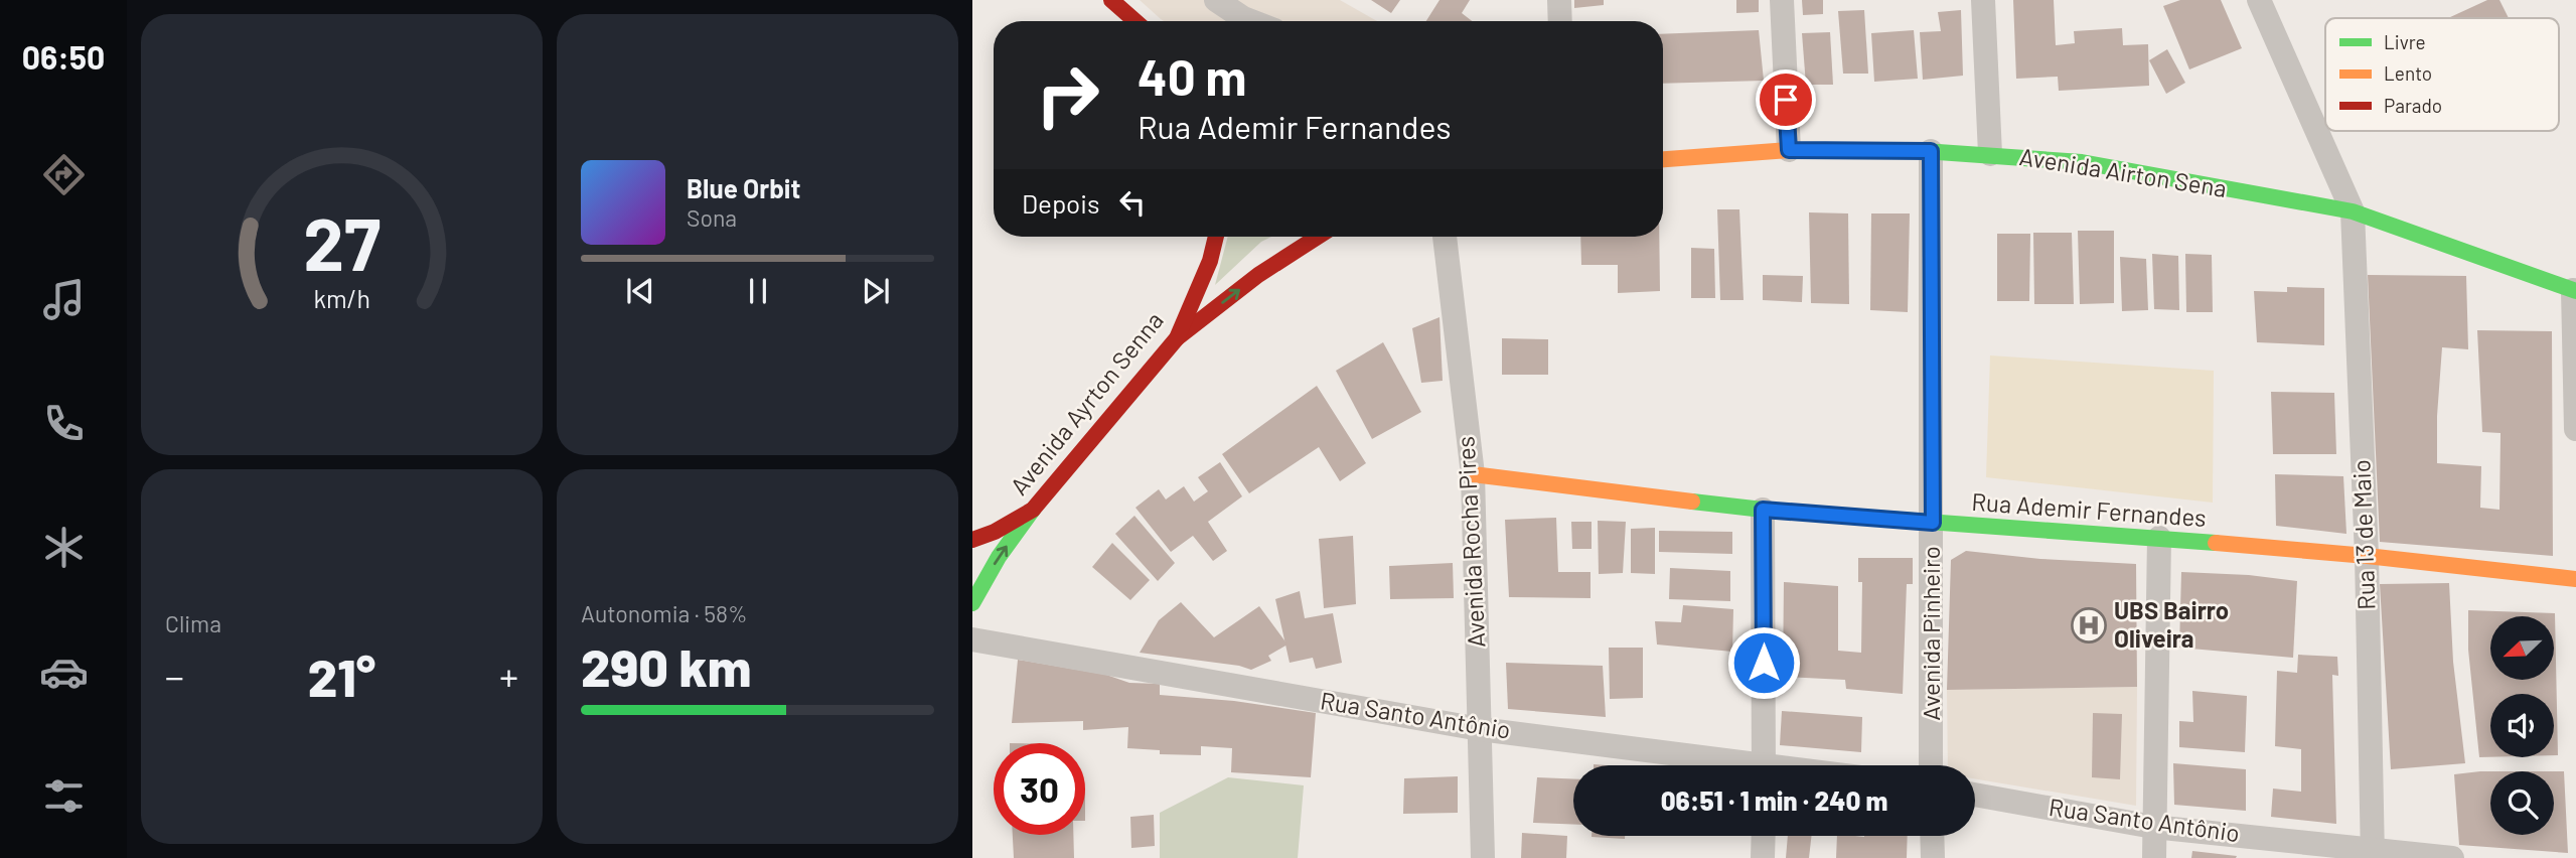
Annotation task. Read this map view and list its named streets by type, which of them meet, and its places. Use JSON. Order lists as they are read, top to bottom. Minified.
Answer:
{"streets":{"main road":["Avenida Airton Sena","Avenida Ayrton Senna","Rua Ademir Fernandes"],"street":["Rua 13 de Maio","Avenida Rocha Pires","Avenida Pinheiro","Rua Santo Antônio"]},"crossings":[["Avenida Airton Sena","Rua 13 de Maio"],["Avenida Airton Sena","Avenida Pinheiro"],["Rua Ademir Fernandes","Rua 13 de Maio"],["Rua Ademir Fernandes","Avenida Rocha Pires"],["Rua Ademir Fernandes","Avenida Pinheiro"],["Rua 13 de Maio","Rua Santo Antônio"],["Avenida Rocha Pires","Rua Santo Antônio"]],"places":{"hospital":["UBS Bairro Oliveira"]},"legend":["Livre","Lento","Parado"],"north":"bottom left","page":{"tabs":"06:50","turn":["40 m","Rua Ademir Fernandes"],"song":["Blue Orbit","Sona"],"then":"Depois","tile":["Clima",["Autonomia · 58%","290 km"]],"heat":["−","21°","+"],"limit":"30","trip":"06:51 · 1 min · 240 m","gauge":["27","km/h"]}}
